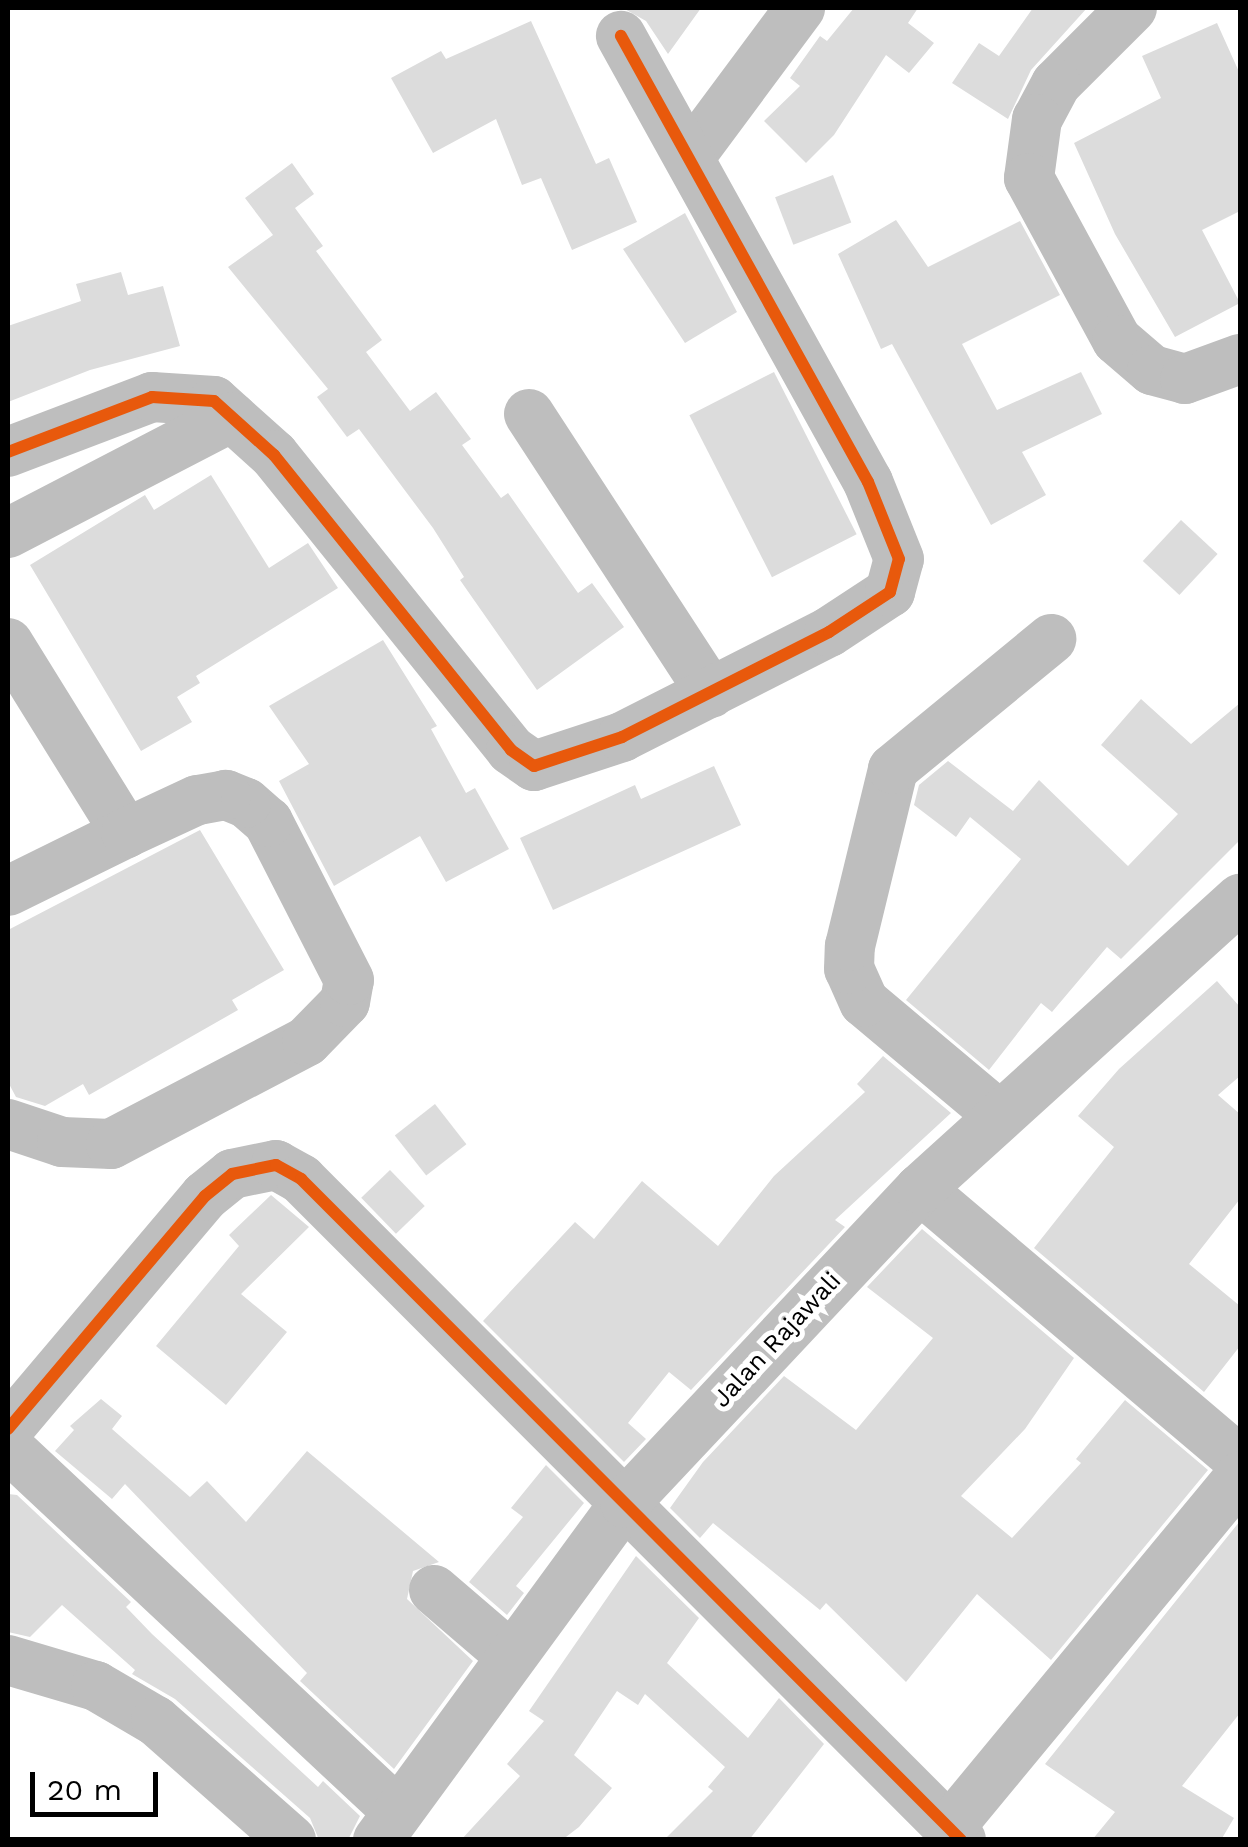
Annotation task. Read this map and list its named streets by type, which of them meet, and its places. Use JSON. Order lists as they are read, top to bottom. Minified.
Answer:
{"streets":{"street":["Jalan Rajawali"]},"scale_bar":"20 m"}
